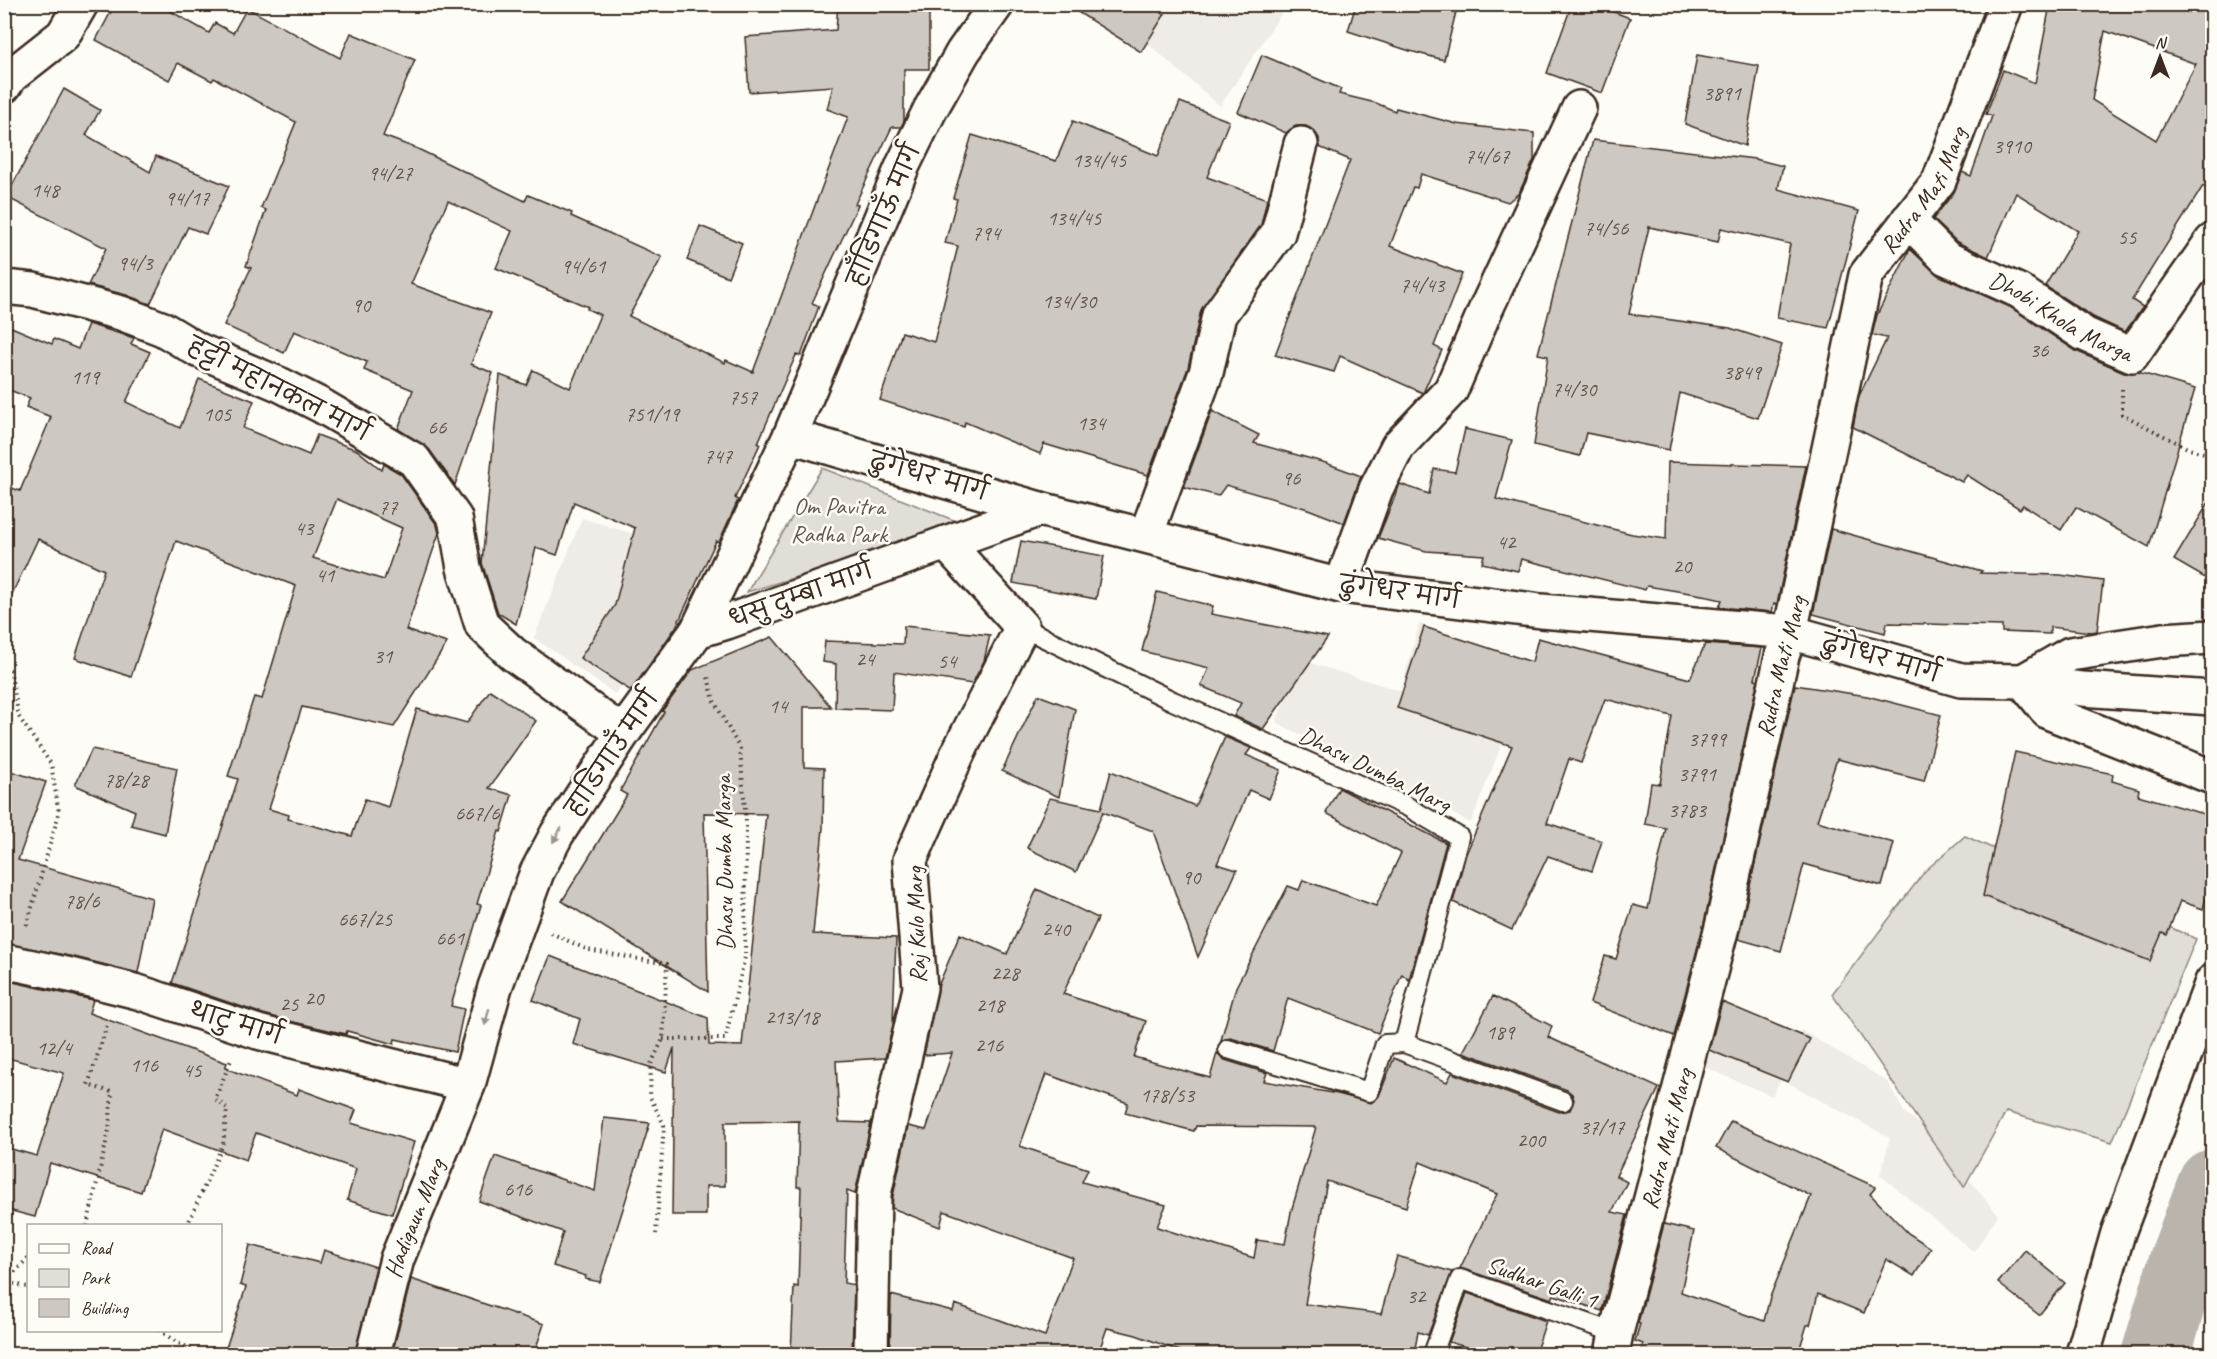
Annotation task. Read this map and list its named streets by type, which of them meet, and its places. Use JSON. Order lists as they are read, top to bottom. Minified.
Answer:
{"streets":{"street":["Rudra Mati Marg","हाँडिगाऊँ मार्ग","Dhobi Khola Marga","हट्टी महानकल मार्ग","ढुंगेधर मार्ग","धसु दुम्बा मार्ग","हाडिगाउँ मार्ग","Raj Kulo Marg","थाटु मार्ग","Hadigaun Marg"],"lane":["Dhasu Dumba Marg","Sudhar Galli 1"],"path":["Dhasu Dumba Marga"]},"crossings":[["Rudra Mati Marg","Dhobi Khola Marga"],["Rudra Mati Marg","ढुंगेधर मार्ग"],["Rudra Mati Marg","Sudhar Galli 1"],["हाँडिगाऊँ मार्ग","ढुंगेधर मार्ग"],["हाँडिगाऊँ मार्ग","हाडिगाउँ मार्ग"],["हट्टी महानकल मार्ग","हाडिगाउँ मार्ग"],["ढुंगेधर मार्ग","धसु दुम्बा मार्ग"],["ढुंगेधर मार्ग","हाडिगाउँ मार्ग"],["धसु दुम्बा मार्ग","हाडिगाउँ मार्ग"],["धसु दुम्बा मार्ग","Dhasu Dumba Marga"],["हाडिगाउँ मार्ग","Dhasu Dumba Marga"],["हाडिगाउँ मार्ग","थाटु मार्ग"],["हाडिगाउँ मार्ग","Hadigaun Marg"],["Dhasu Dumba Marg","Raj Kulo Marg"],["थाटु मार्ग","Hadigaun Marg"]],"one_way":["हाडिगाउँ मार्ग"],"parks":["Om Pavitra Radha Park"],"house_numbers":["3891","3910","74/67","134/45","94/27","148","94/17","134/45","74/56","794","55","94/3","94/61","74/43","134/30","90","36","3849","119","74/30","757","105","751/19","134","66","747","96","77","43","42","20","41","31","24","54","14","3799","3791","78/28","3783","667/6","90","78/6","667/25","240","661","228","20","25","218","213/18","189","216","12/4","116","45","178/53","37/17","200","616","32"],"legend":["Road","Park","Building"],"north":"top"}
